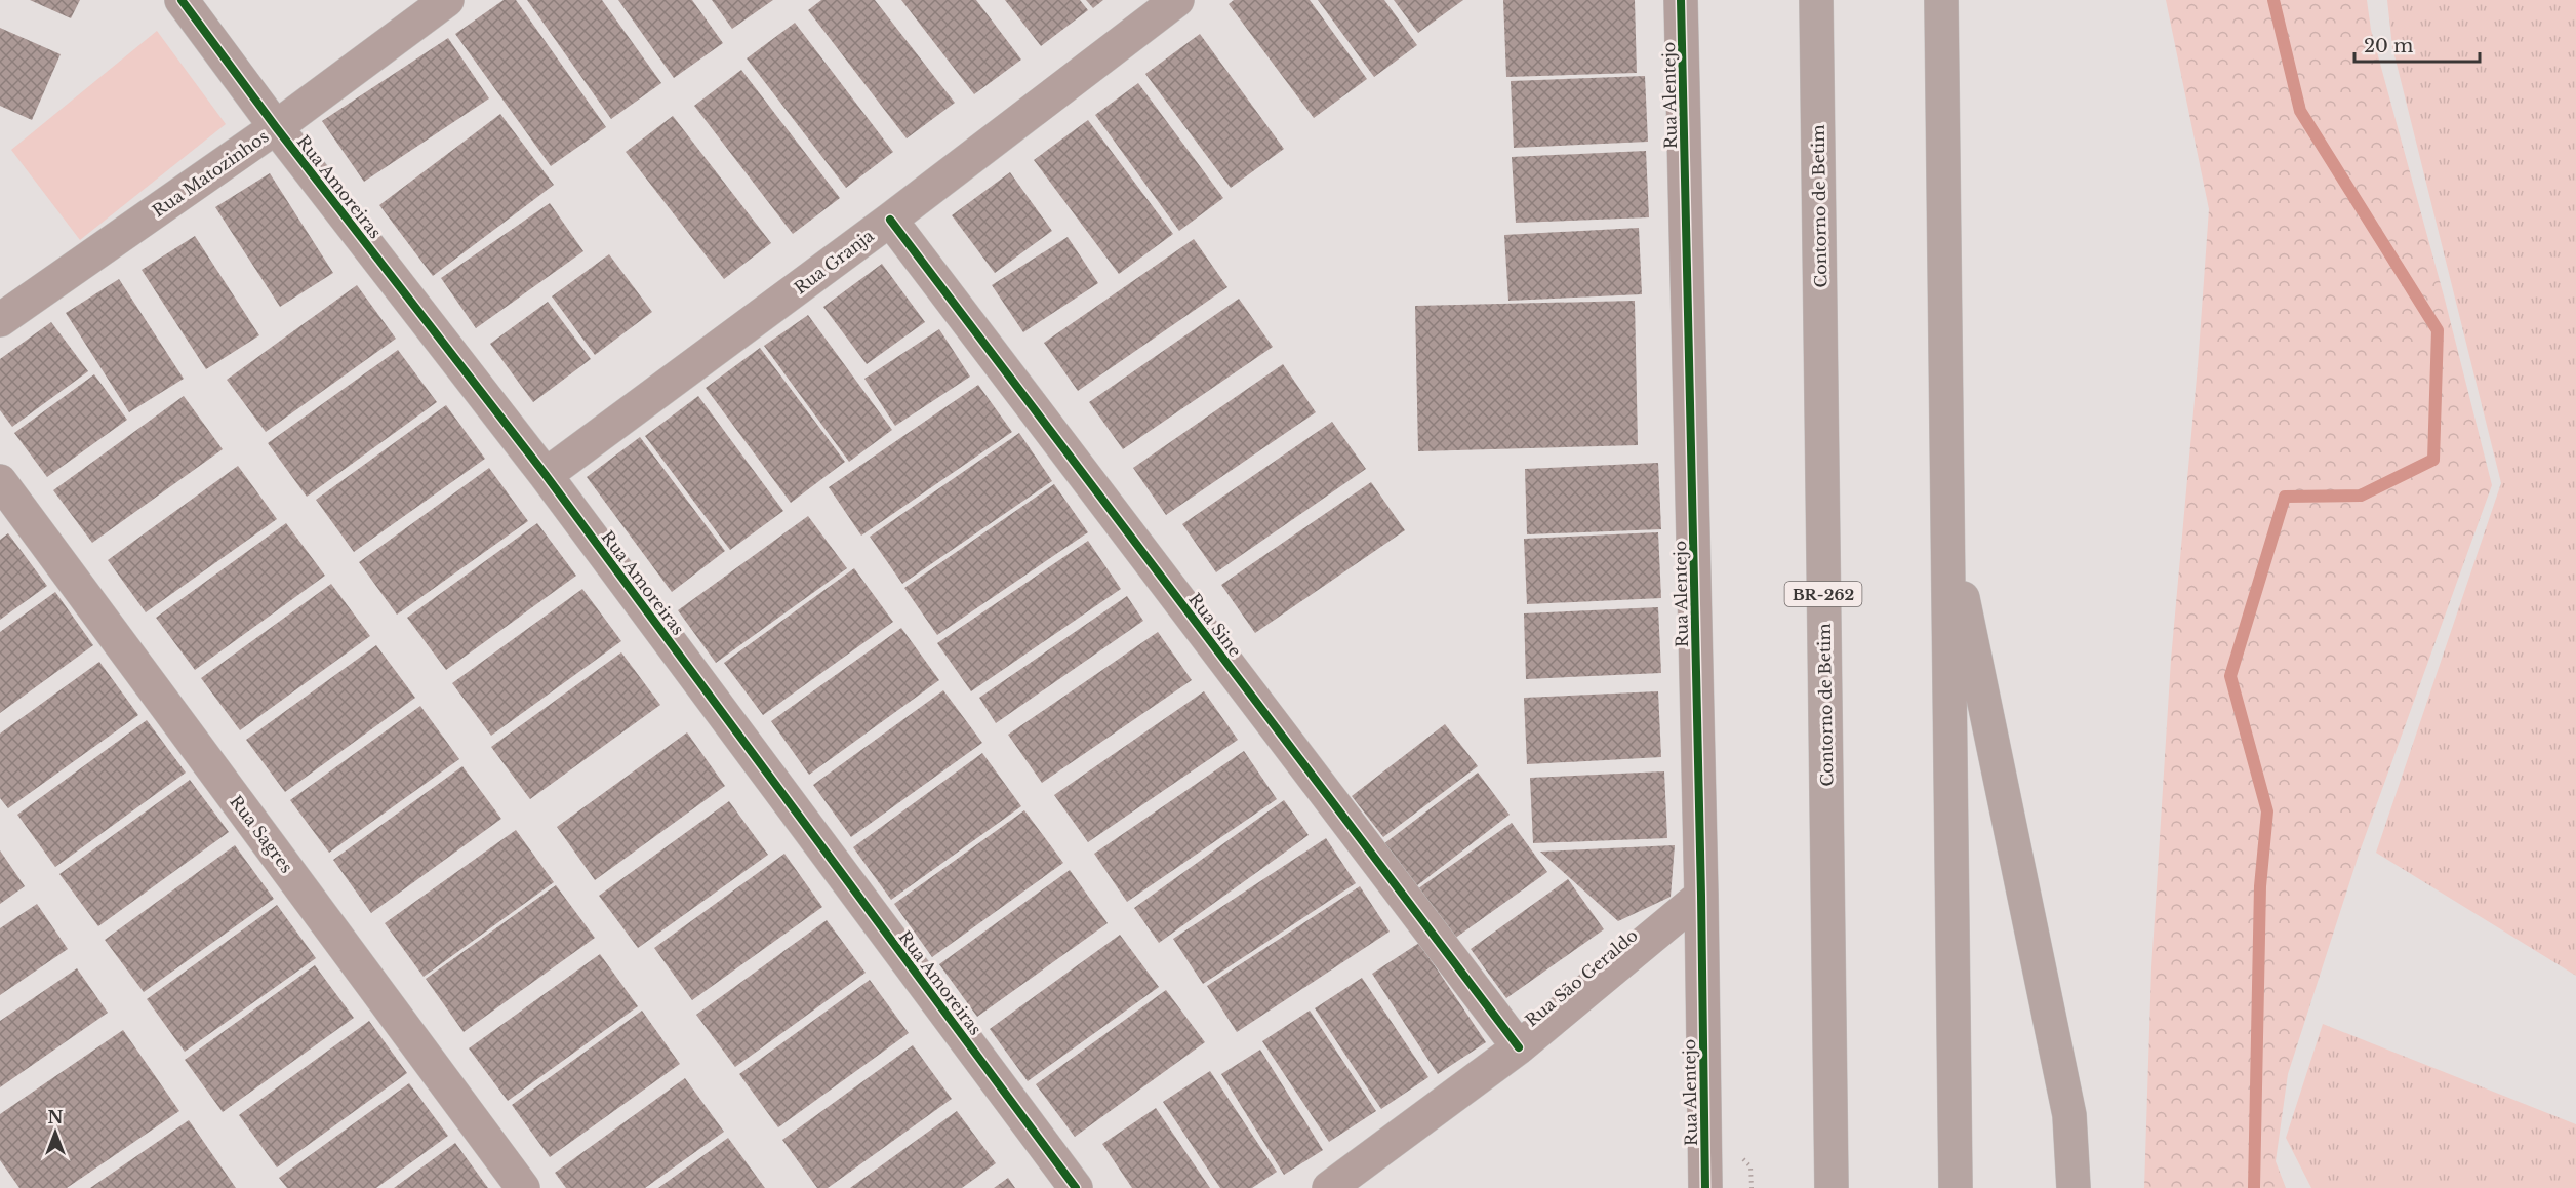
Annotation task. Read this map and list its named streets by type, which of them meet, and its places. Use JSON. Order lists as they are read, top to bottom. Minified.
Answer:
{"streets":{"highway":["Contorno de Betim","BR-262"],"street":["Rua Alentejo","Rua Matozinhos","Rua Amoreiras","Rua Granja","Rua Sine","Rua Sagres","Rua São Geraldo"]},"crossings":[["Rua Alentejo","Rua São Geraldo"],["Rua Matozinhos","Rua Amoreiras"],["Rua Amoreiras","Rua Granja"],["Rua Granja","Rua Sine"],["Rua Sine","Rua São Geraldo"]],"scale_bar":"20 m","north":"top"}
